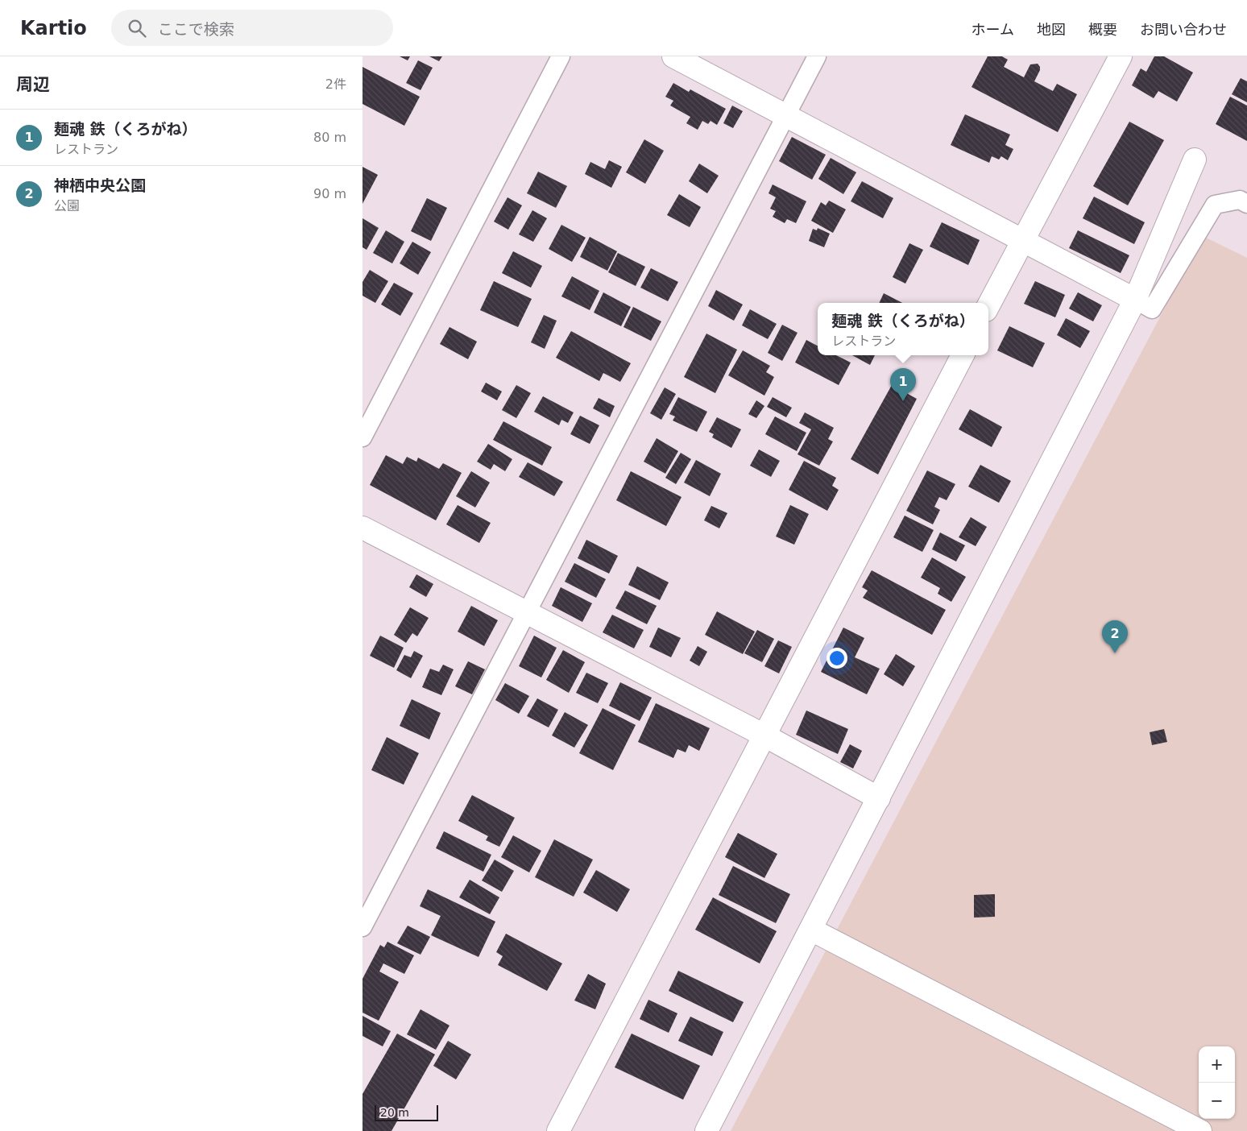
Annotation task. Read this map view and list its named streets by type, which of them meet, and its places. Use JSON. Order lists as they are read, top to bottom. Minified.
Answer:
{"scale_bar":"20 m","page":{"header":"Kartio","search":"ここで検索","nav":["ホーム","地図","概要","お問い合わせ"],"heading":["周辺","2件"],"list":[{"mark":"1","name":"麺魂 鉄（くろがね）","note":"レストラン","value":"80 m"},{"mark":"2","name":"神栖中央公園","note":"公園","value":"90 m"}],"popup":["麺魂 鉄（くろがね）","レストラン"],"pins":["1","2"],"map_buttons":["+","−"],"scale":"20 m"}}
